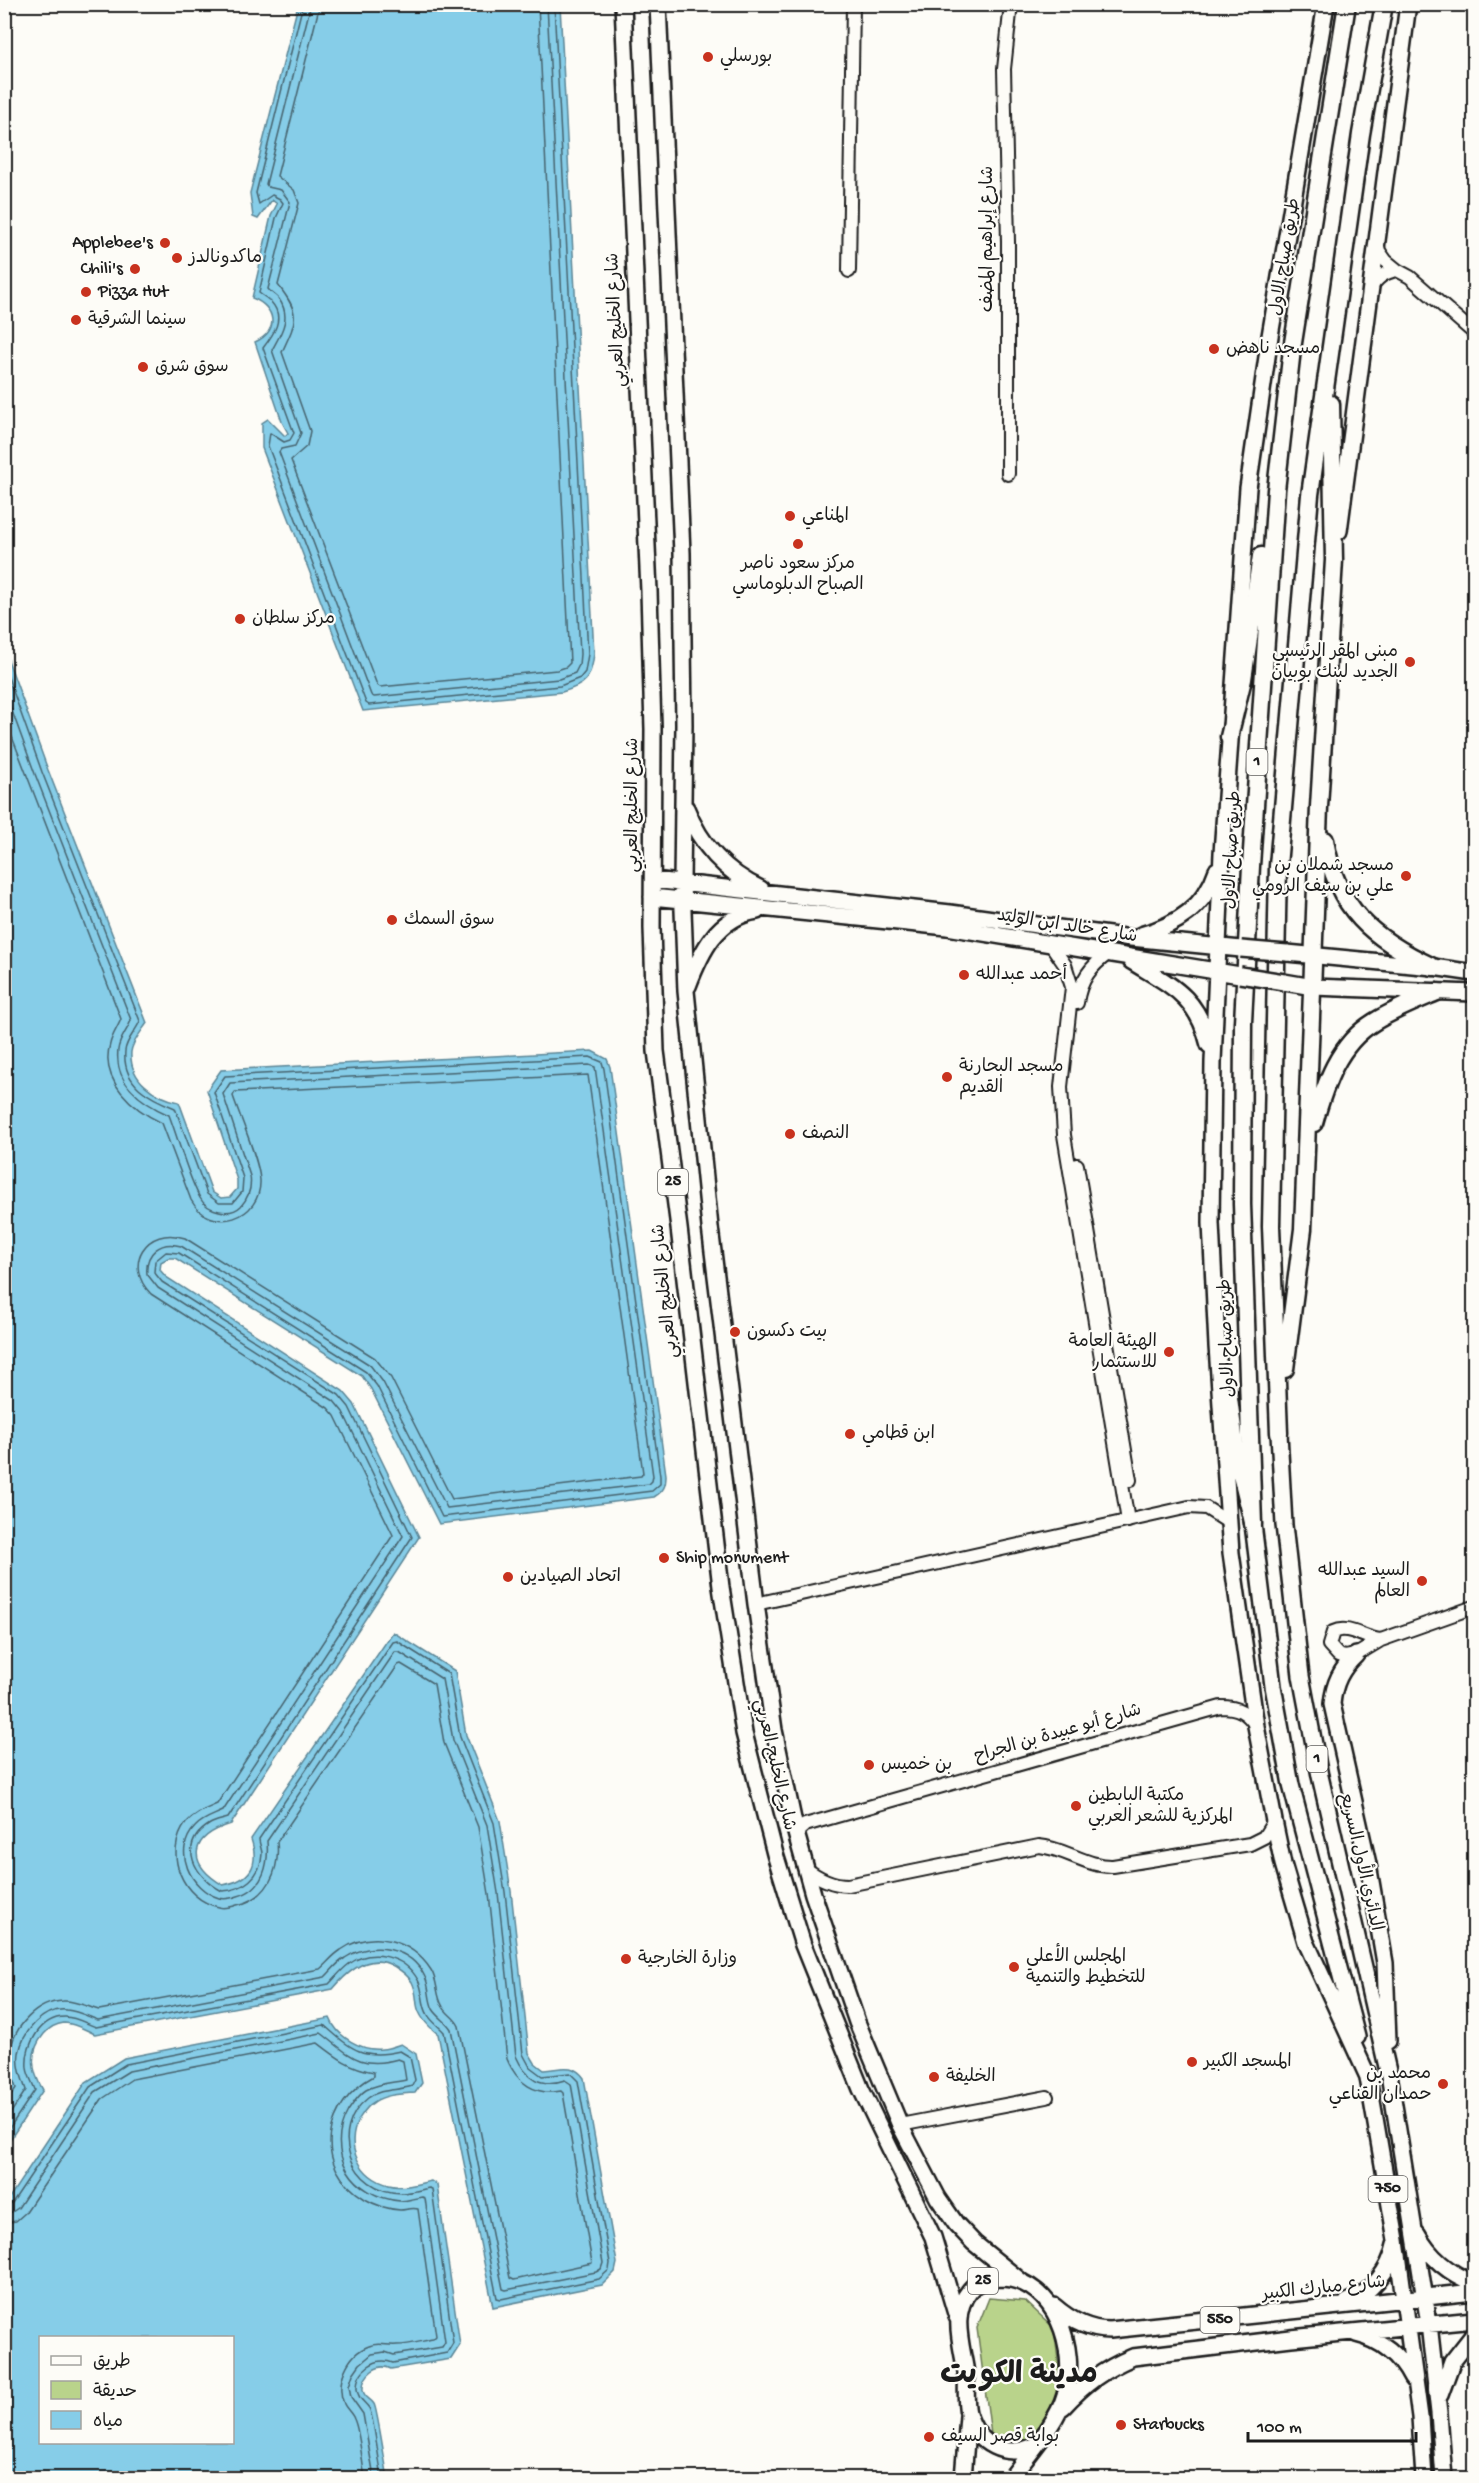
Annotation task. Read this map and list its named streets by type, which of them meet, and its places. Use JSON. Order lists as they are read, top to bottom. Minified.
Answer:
{"streets":{"highway":["طريق صباح الاول","1"],"main road":["شارع الخليج العربي","شارع خالد ابن الوليد","25","الدائري الأول السريع","750","شارع مبارك الكبير","550"],"street":["شارع إبراهيم المضف","شارع أبو عبيدة بن الجراح"]},"crossings":[["طريق صباح الاول","1"],["طريق صباح الاول","شارع خالد ابن الوليد"],["طريق صباح الاول","750"],["شارع الخليج العربي","شارع خالد ابن الوليد"],["شارع الخليج العربي","25"],["شارع الخليج العربي","شارع أبو عبيدة بن الجراح"],["شارع الخليج العربي","شارع مبارك الكبير"],["شارع الخليج العربي","550"],["1","الدائري الأول السريع"],["1","750"],["25","شارع مبارك الكبير"],["25","550"],["شارع أبو عبيدة بن الجراح","750"],["الدائري الأول السريع","شارع مبارك الكبير"],["الدائري الأول السريع","550"],["750","شارع مبارك الكبير"],["شارع مبارك الكبير","550"]],"districts":["مدينة الكويت"],"places":["بورسلي","Applebee's","ماكدونالدز","Chili's","Pizza Hut","سينما الشرقية","مسجد ناهض","سوق شرق","المناعي","مركز سعود ناصر الصباح الدبلوماسي","مركز سلطان","مبنى المقر الرئيسي الجديد لبنك بوبيان","مسجد شملان بن علي بن سيف الرومي","سوق السمك","أحمد عبدالله","مسجد البحارنة القديم","النصف","بيت دكسون","الهيئة العامة للاستثمار","ابن قطامي","Ship monument","اتحاد الصيادين","السيد عبدالله العالم","بن خميس","مكتبة البابطين المركزية للشعر العربي","وزارة الخارجية","المجلس الأعلى للتخطيط والتنمية","المسجد الكبير","الخليفة","محمد بن حمدان القناعي","Starbucks","بوابة قصر السيف"],"legend":["طريق","حديقة","مياه"],"scale_bar":"100 m"}
